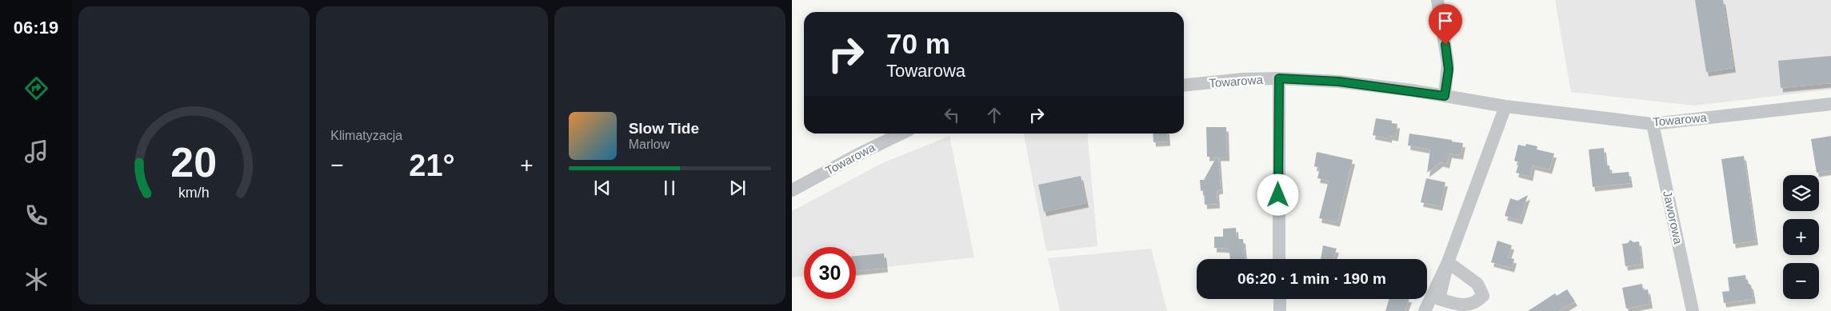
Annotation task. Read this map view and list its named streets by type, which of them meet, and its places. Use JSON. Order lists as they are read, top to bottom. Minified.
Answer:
{"streets":{"street":["Towarowa","Jaworowa"]},"crossings":[["Towarowa","Jaworowa"]],"page":{"tabs":"06:19","tile":"Klimatyzacja","turn":["70 m","Towarowa"],"song":["Slow Tide","Marlow"],"heat":["−","21°","+"],"map_buttons":["+","−"],"limit":"30","trip":"06:20 · 1 min · 190 m","gauge":["20","km/h"]}}
